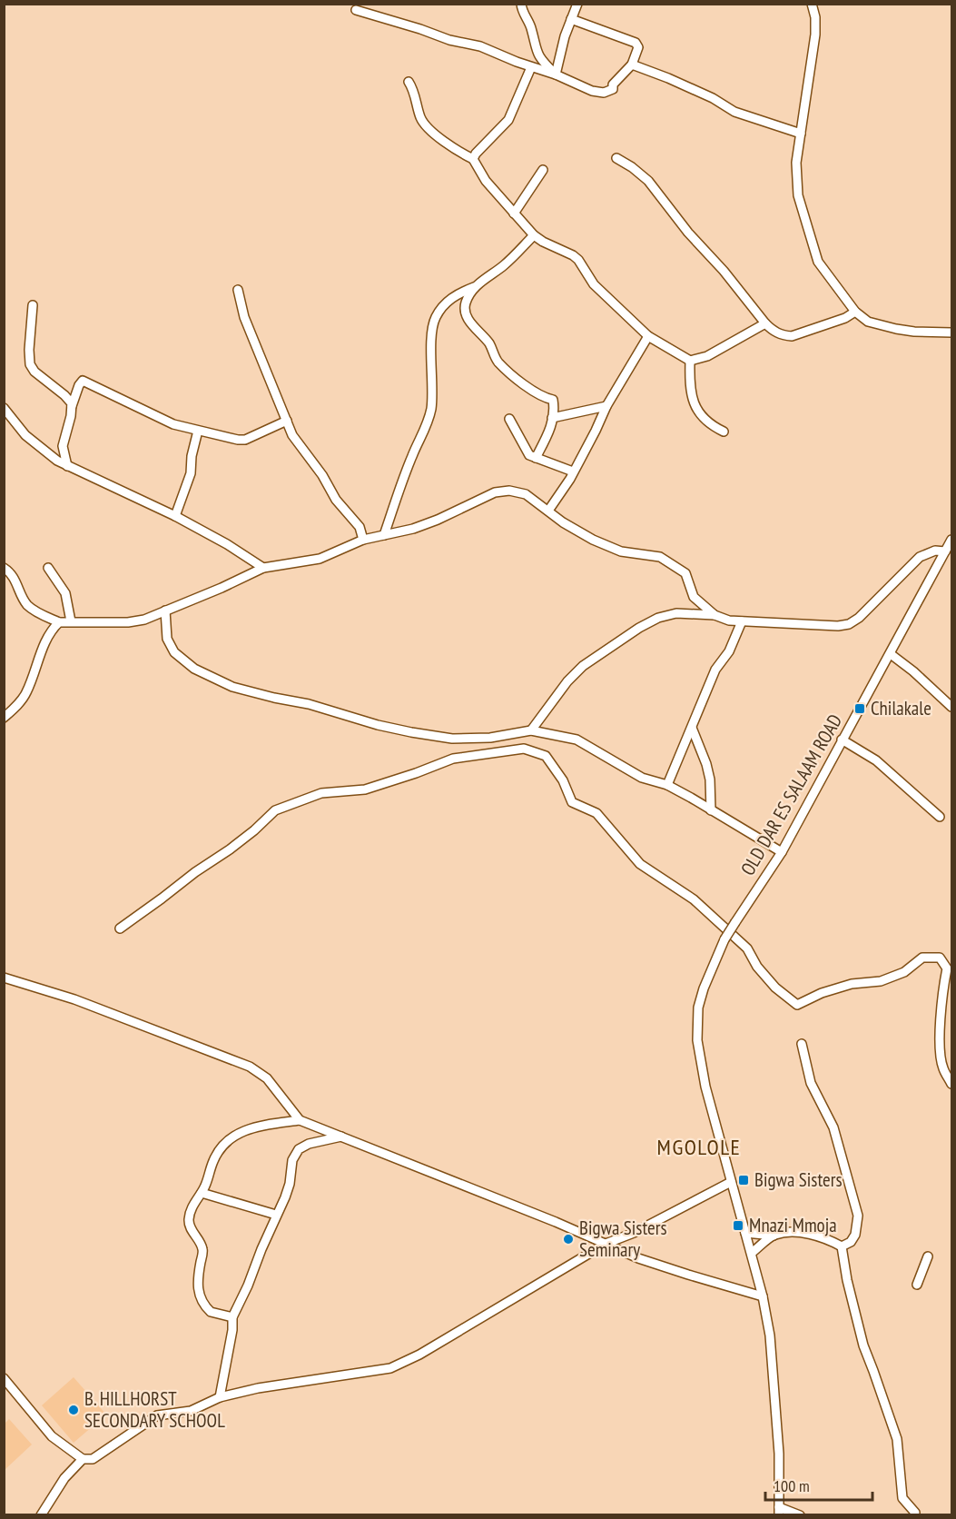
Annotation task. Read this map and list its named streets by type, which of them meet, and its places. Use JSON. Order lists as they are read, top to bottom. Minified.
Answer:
{"streets":{"street":["OLD DAR ES SALAAM ROAD"]},"districts":["MGOLOLE"],"places":{"transit":["Chilakale","Bigwa Sisters","Mnazi Mmoja"],"other":["Bigwa Sisters Seminary","B. HILLHORST SECONDARY SCHOOL"]},"scale_bar":"100 m"}
